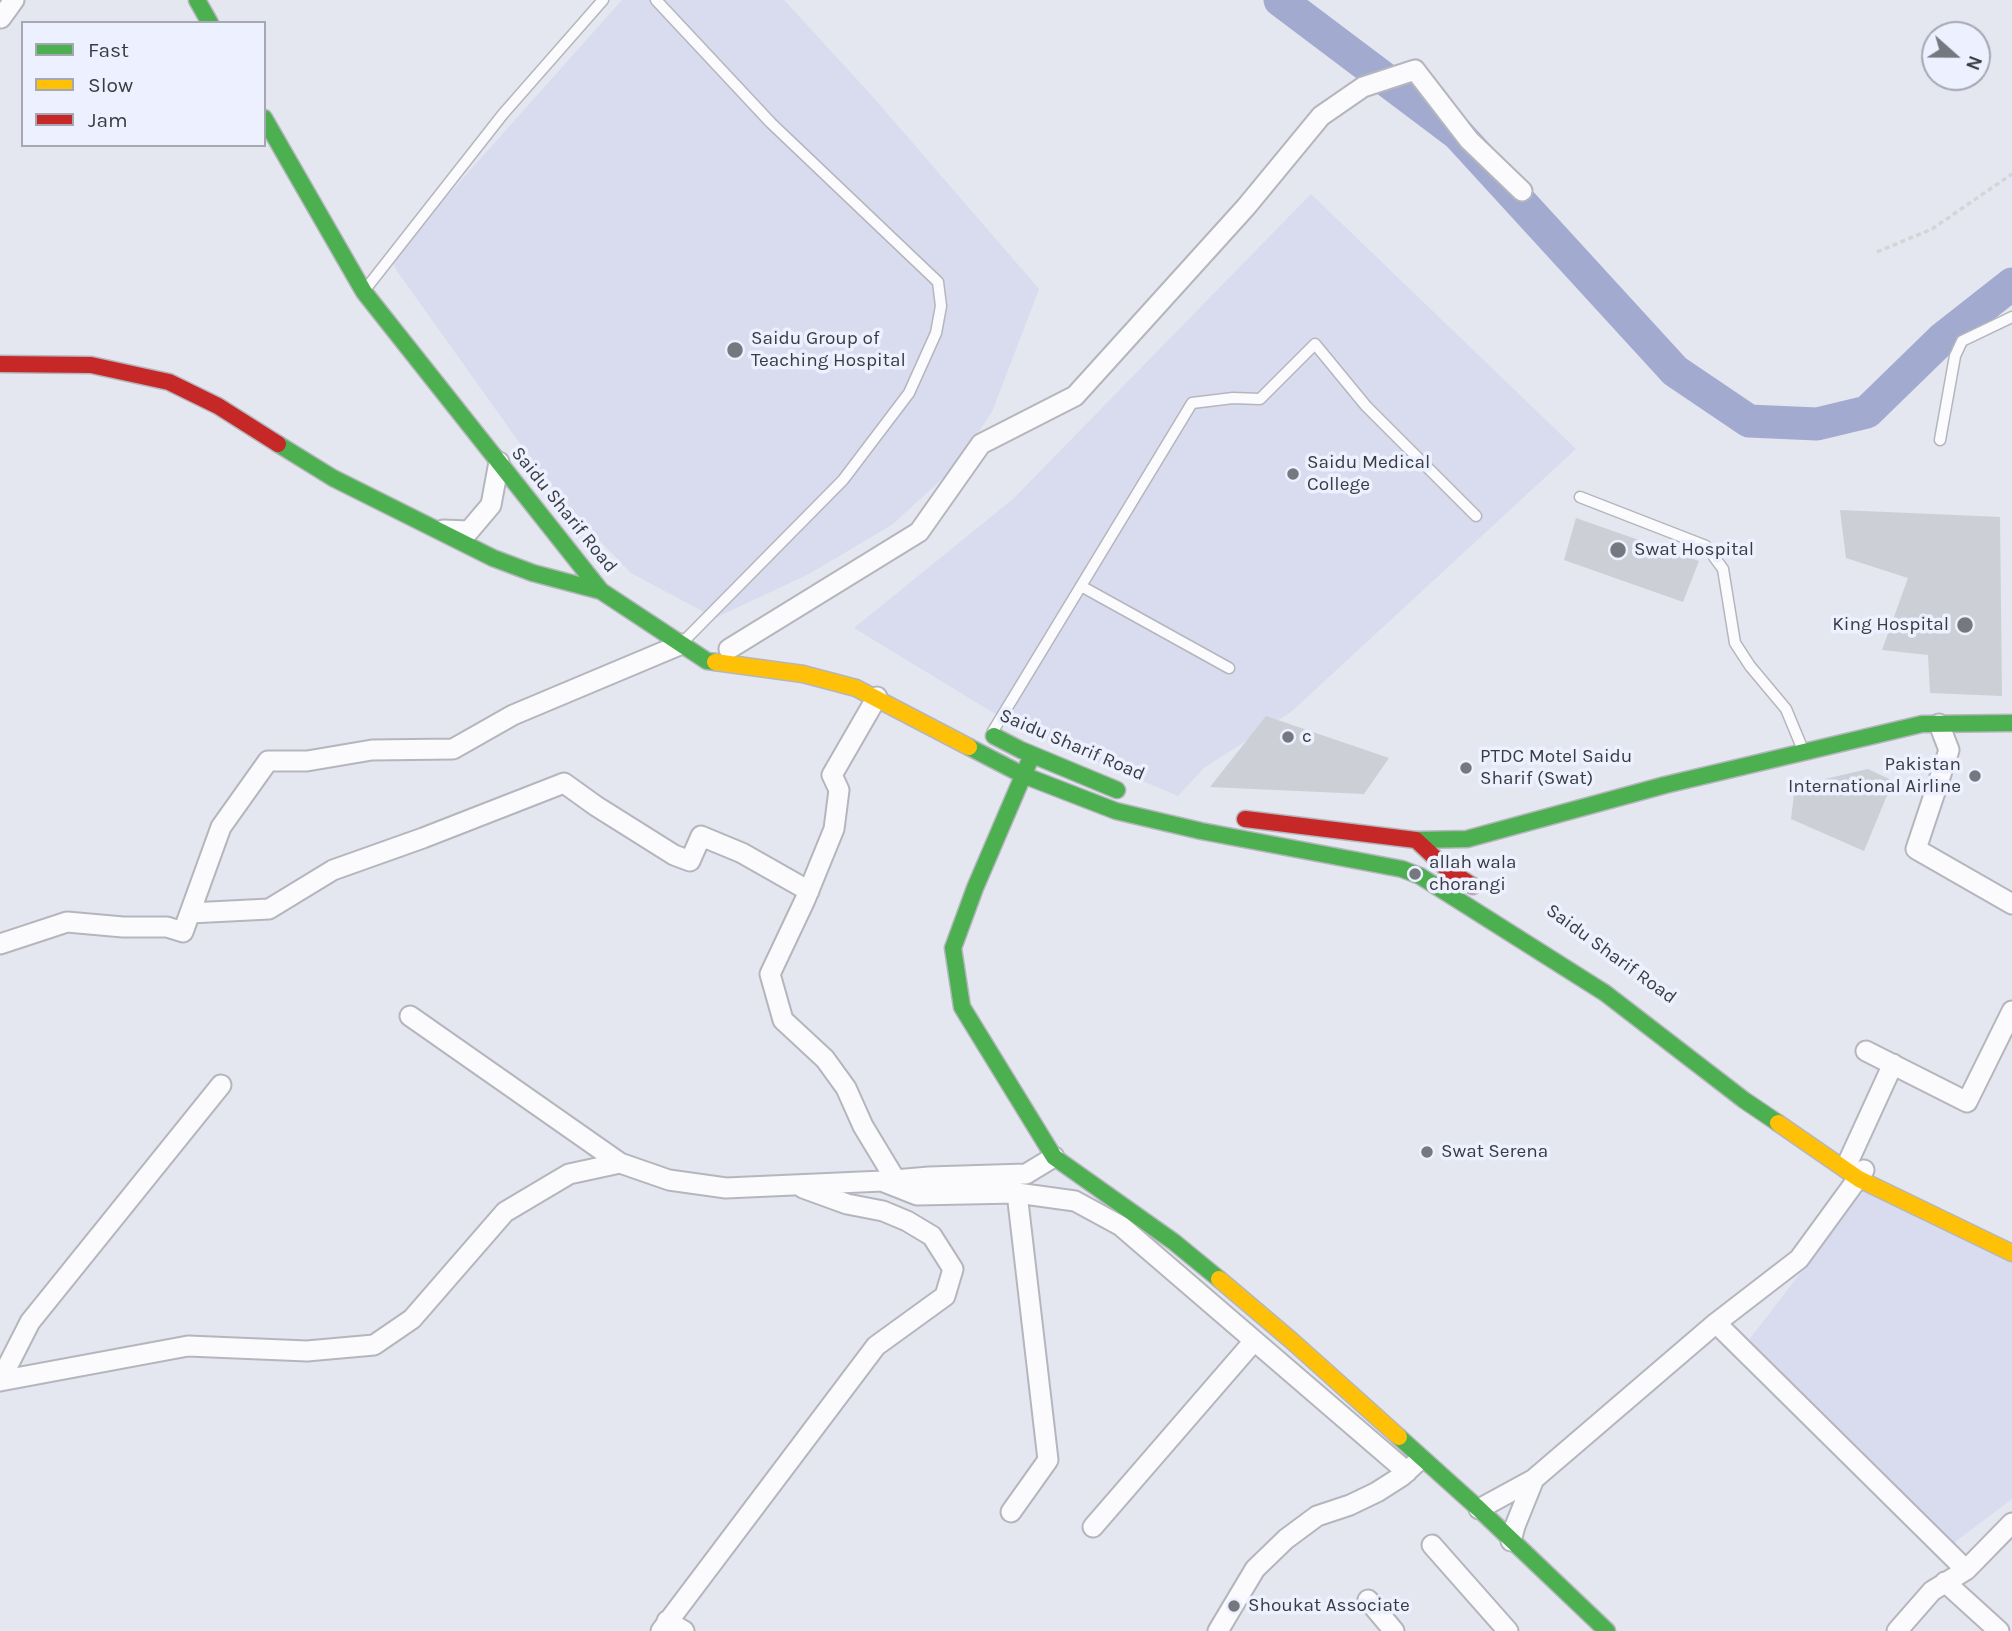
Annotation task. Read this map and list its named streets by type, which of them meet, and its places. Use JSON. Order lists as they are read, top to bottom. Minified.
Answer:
{"streets":{"main road":["Saidu Sharif Road"]},"places":["Saidu Group of Teaching Hospital","Saidu Medical College","Swat Hospital","King Hospital","c","PTDC Motel Saidu Sharif (Swat)","Pakistan International Airline","allah wala chorangi","Swat Serena","Shoukat Associate"],"legend":["Fast","Slow","Jam"],"north":"right"}
